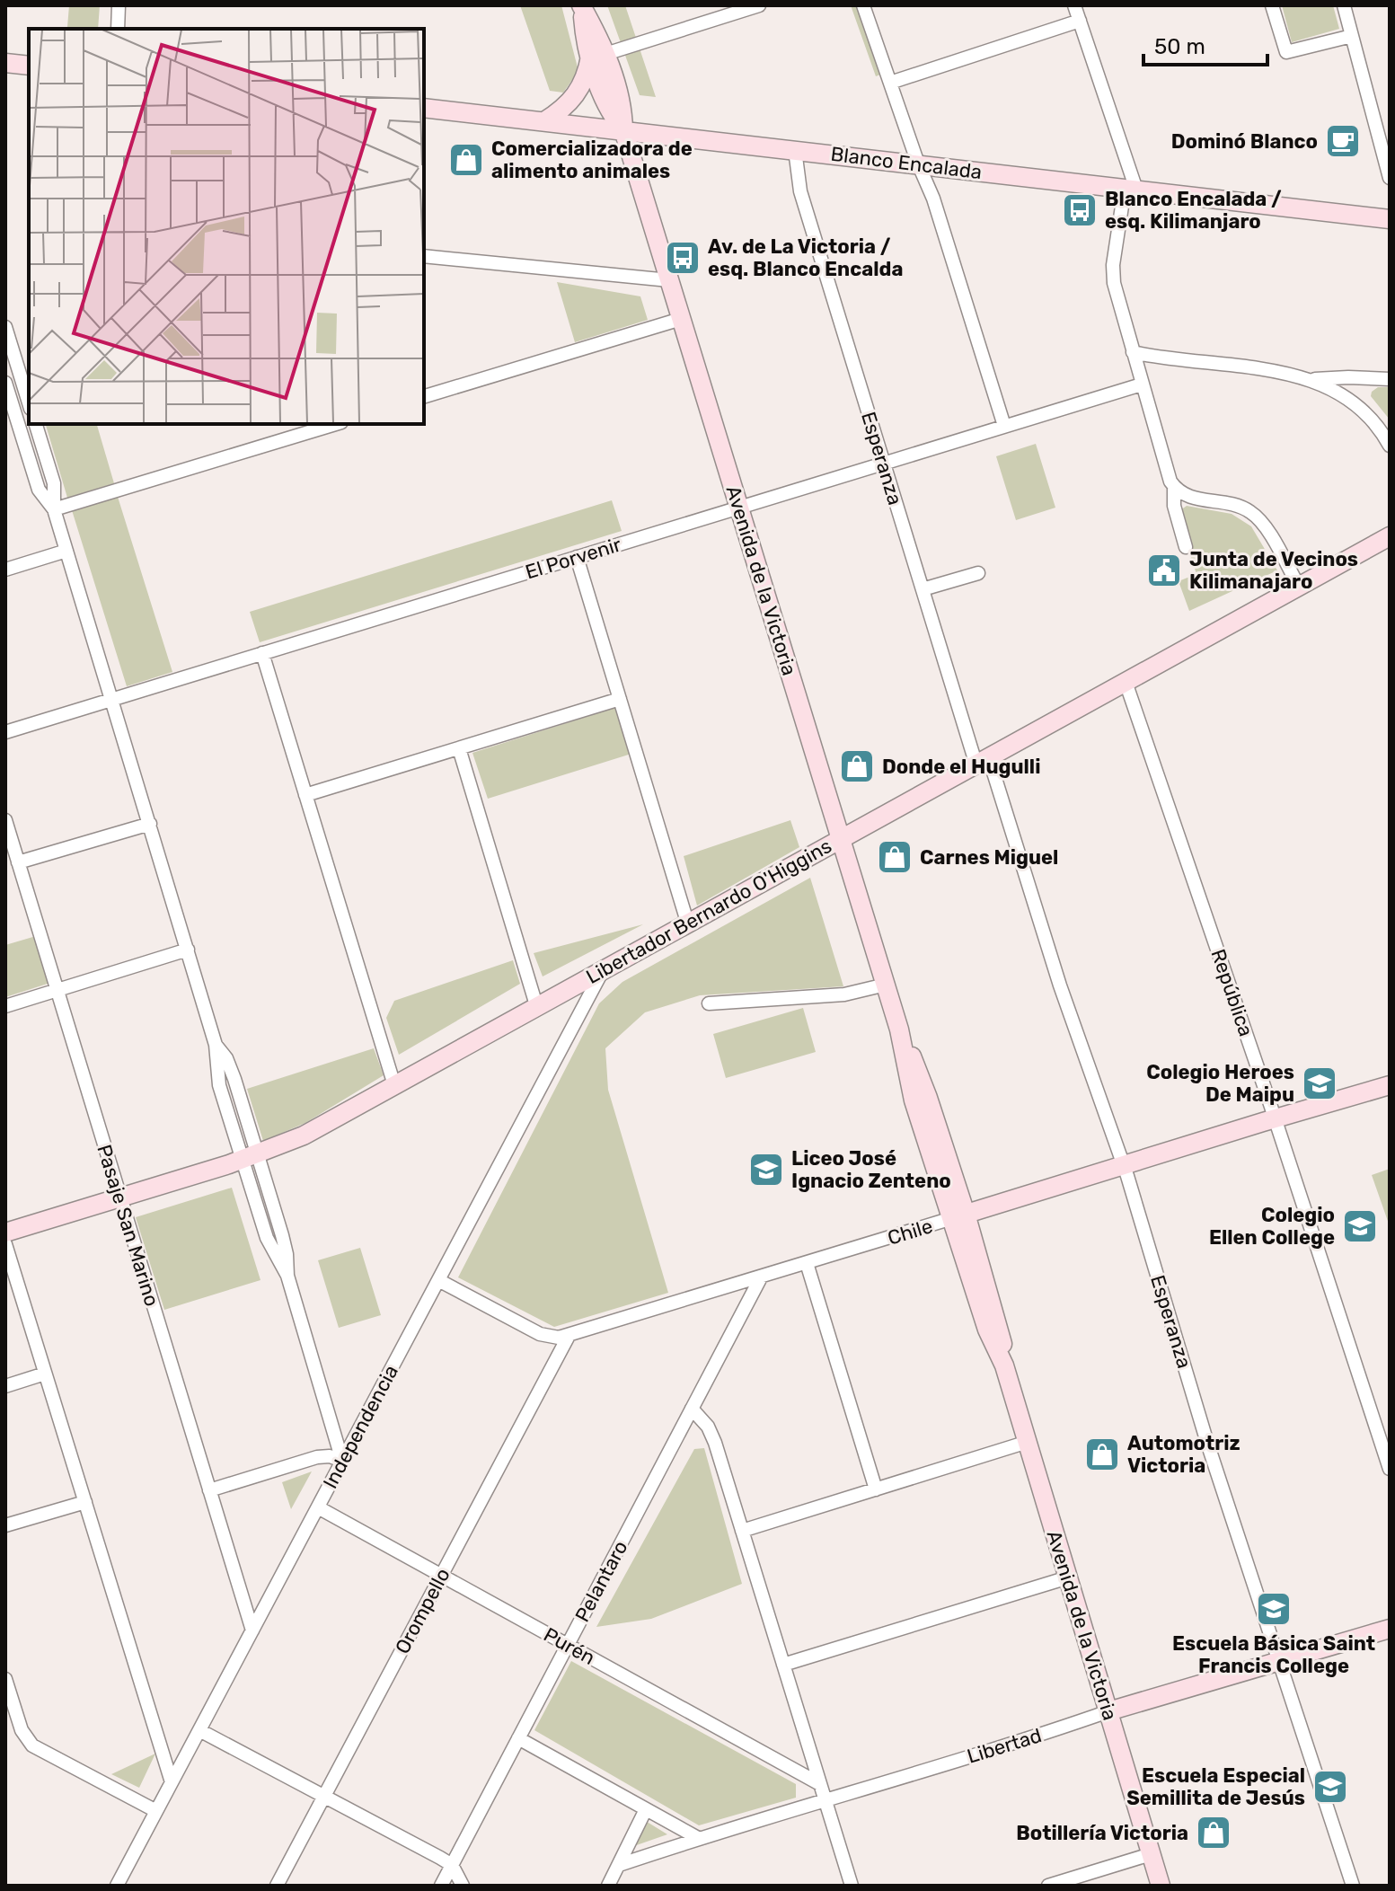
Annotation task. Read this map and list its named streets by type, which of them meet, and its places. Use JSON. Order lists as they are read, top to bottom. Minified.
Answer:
{"streets":{"street":["Blanco Encalada","Esperanza","El Porvenir","Avenida de la Victoria","Libertador Bernardo O'Higgins","República","Pasaje San Marino","Chile","Independencia","Pelantaro","Orompello","Purén","Libertad"]},"crossings":[["Blanco Encalada","Esperanza"],["Blanco Encalada","Avenida de la Victoria"],["Esperanza","El Porvenir"],["Esperanza","Libertador Bernardo O'Higgins"],["Esperanza","Chile"],["Esperanza","Libertad"],["El Porvenir","Avenida de la Victoria"],["Avenida de la Victoria","Libertador Bernardo O'Higgins"],["Avenida de la Victoria","Chile"],["Avenida de la Victoria","Libertad"],["Libertador Bernardo O'Higgins","República"],["Libertador Bernardo O'Higgins","Pasaje San Marino"],["Libertador Bernardo O'Higgins","Independencia"],["República","Chile"],["Pasaje San Marino","Independencia"],["Chile","Independencia"],["Chile","Pelantaro"],["Chile","Orompello"],["Independencia","Purén"],["Pelantaro","Purén"],["Orompello","Purén"]],"places":{"cafe":["Dominó Blanco"],"shop":["Comercializadora de alimento animales","Donde el Hugulli","Carnes Miguel","Automotriz Victoria","Botillería Victoria"],"bus stop":["Blanco Encalada / esq. Kilimanjaro","Av. de La Victoria / esq. Blanco Encalda"],"public building":["Junta de Vecinos Kilimanajaro"],"school or university":["Colegio Heroes De Maipu","Liceo José Ignacio Zenteno","Colegio Ellen College","Escuela Básica Saint Francis College","Escuela Especial Semillita de Jesús"]},"scale_bar":"50 m"}
